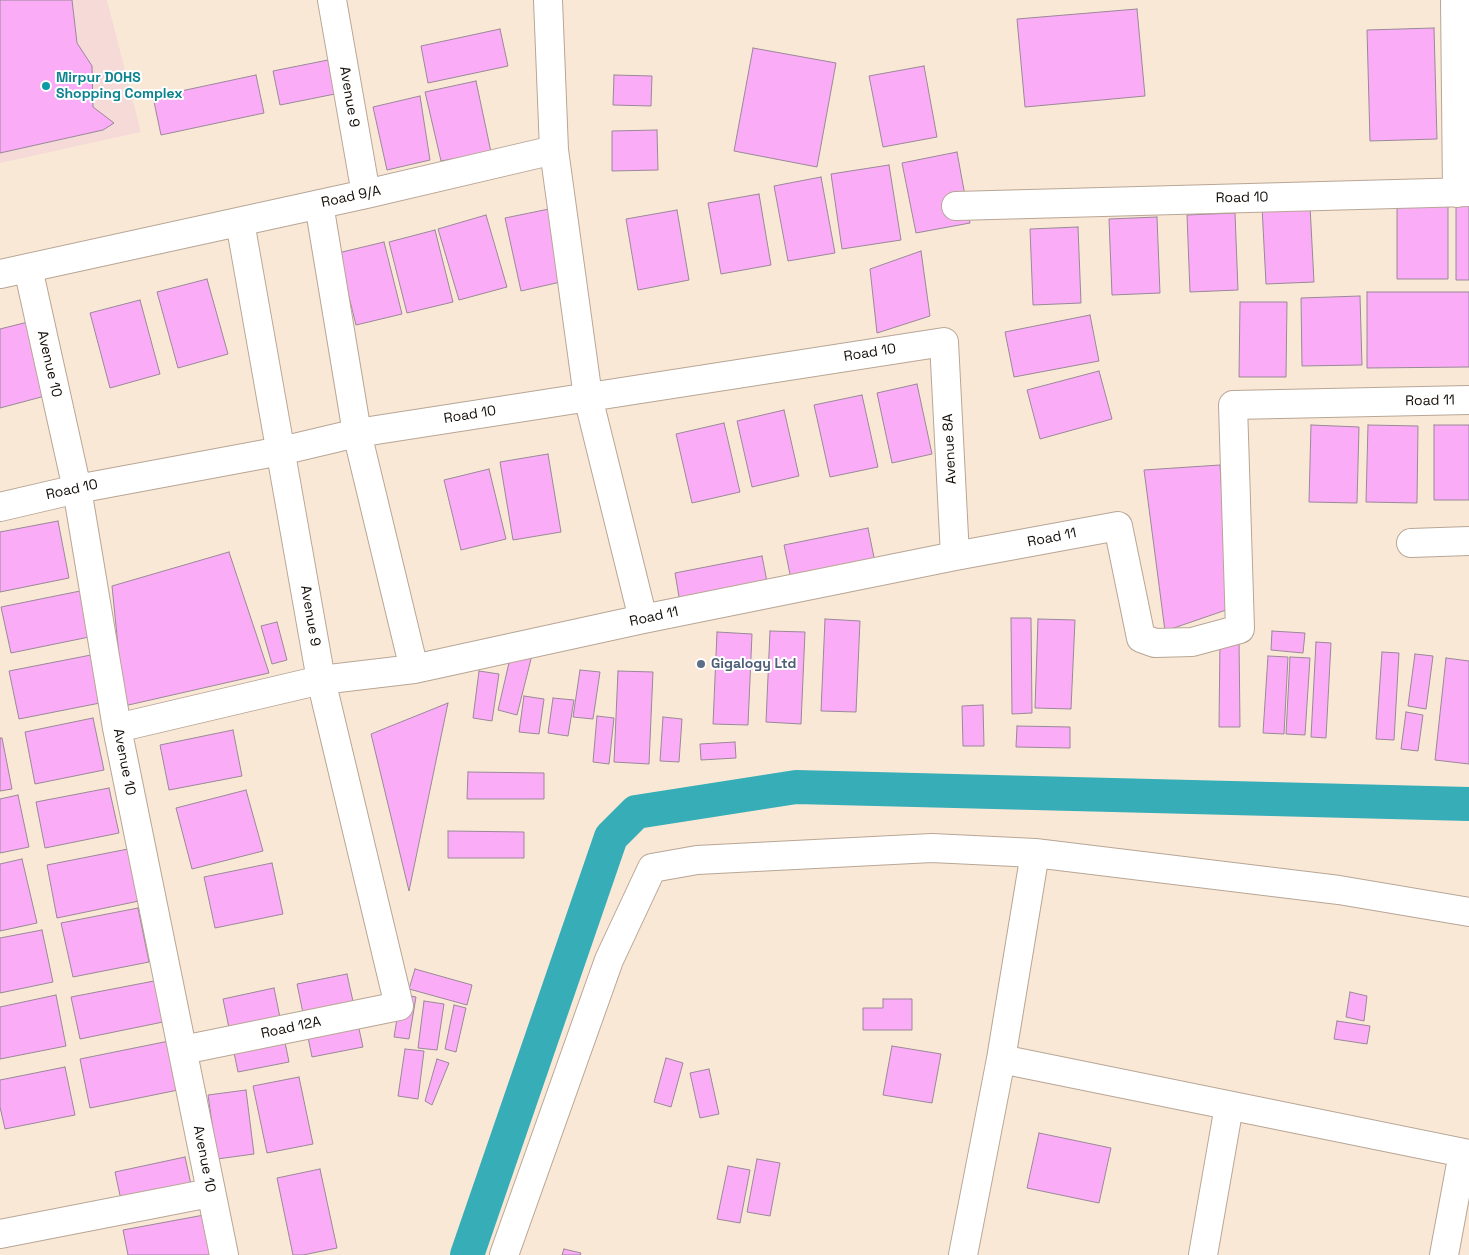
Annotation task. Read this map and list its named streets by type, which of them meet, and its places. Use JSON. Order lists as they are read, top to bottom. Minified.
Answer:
{"streets":{"street":["Avenue 9","Road 9/A","Road 10","Avenue 10","Road 11","Avenue 8A","Road 12A"]},"crossings":[["Avenue 9","Road 9/A"],["Avenue 9","Road 10"],["Avenue 9","Road 11"],["Avenue 9","Road 12A"],["Road 9/A","Avenue 10"],["Road 10","Avenue 10"],["Road 10","Avenue 8A"],["Avenue 10","Road 11"],["Avenue 10","Road 12A"],["Road 11","Avenue 8A"]],"places":["Mirpur DOHS Shopping Complex","Gigalogy Ltd"]}
